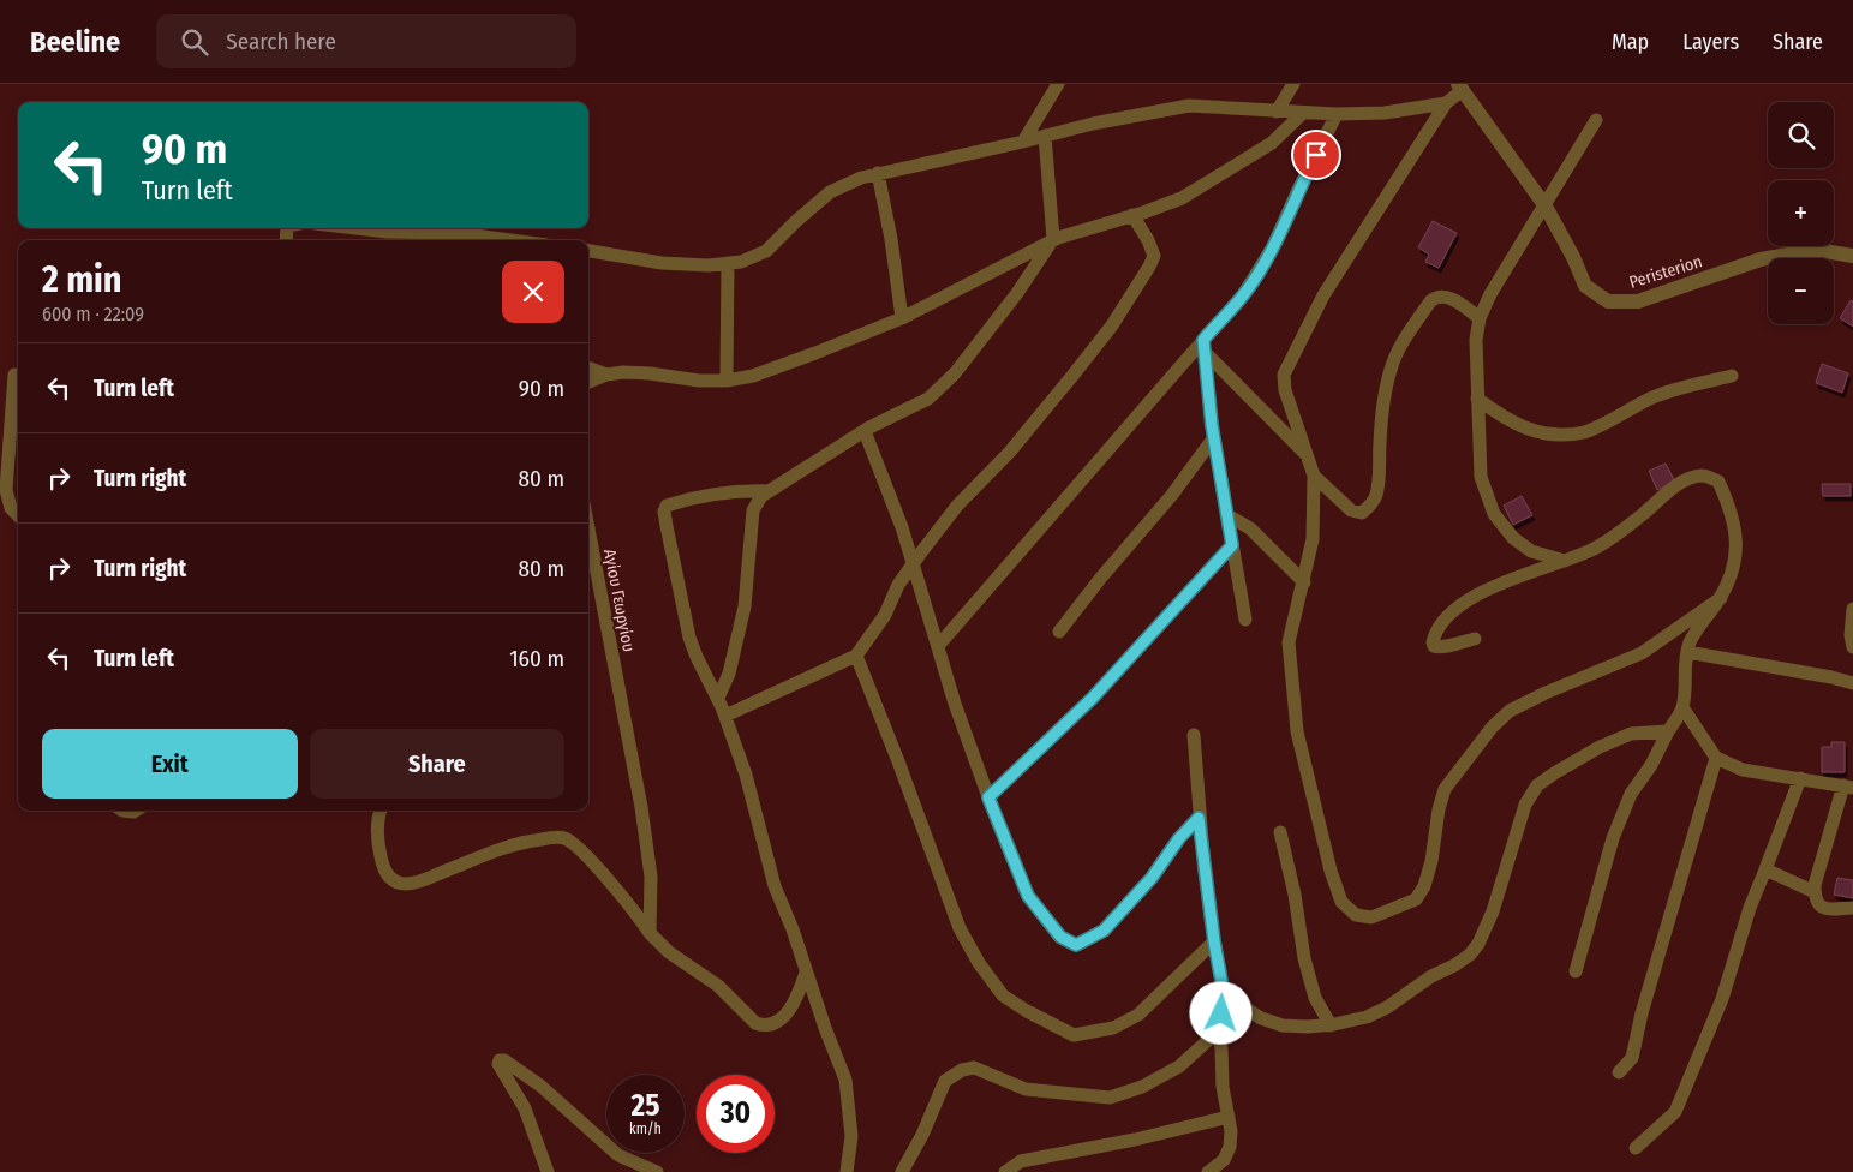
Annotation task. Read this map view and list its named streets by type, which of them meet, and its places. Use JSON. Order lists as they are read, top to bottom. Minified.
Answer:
{"streets":{"street":["Peristerion","Αγίου Γεωργίου"]},"page":{"header":"Beeline","search":"Search here","nav":["Map","Layers","Share"],"map_buttons":["+","−"],"turn":["90 m","Turn left"],"heading":["2 min","600 m · 22:09"],"list":[{"name":"Turn left","value":"90 m"},{"name":"Turn right","value":"80 m"},{"name":"Turn right","value":"80 m"},{"name":"Turn left","value":"160 m"}],"buttons":["Exit","Share"],"speed":"25 km/h","limit":"30"}}
